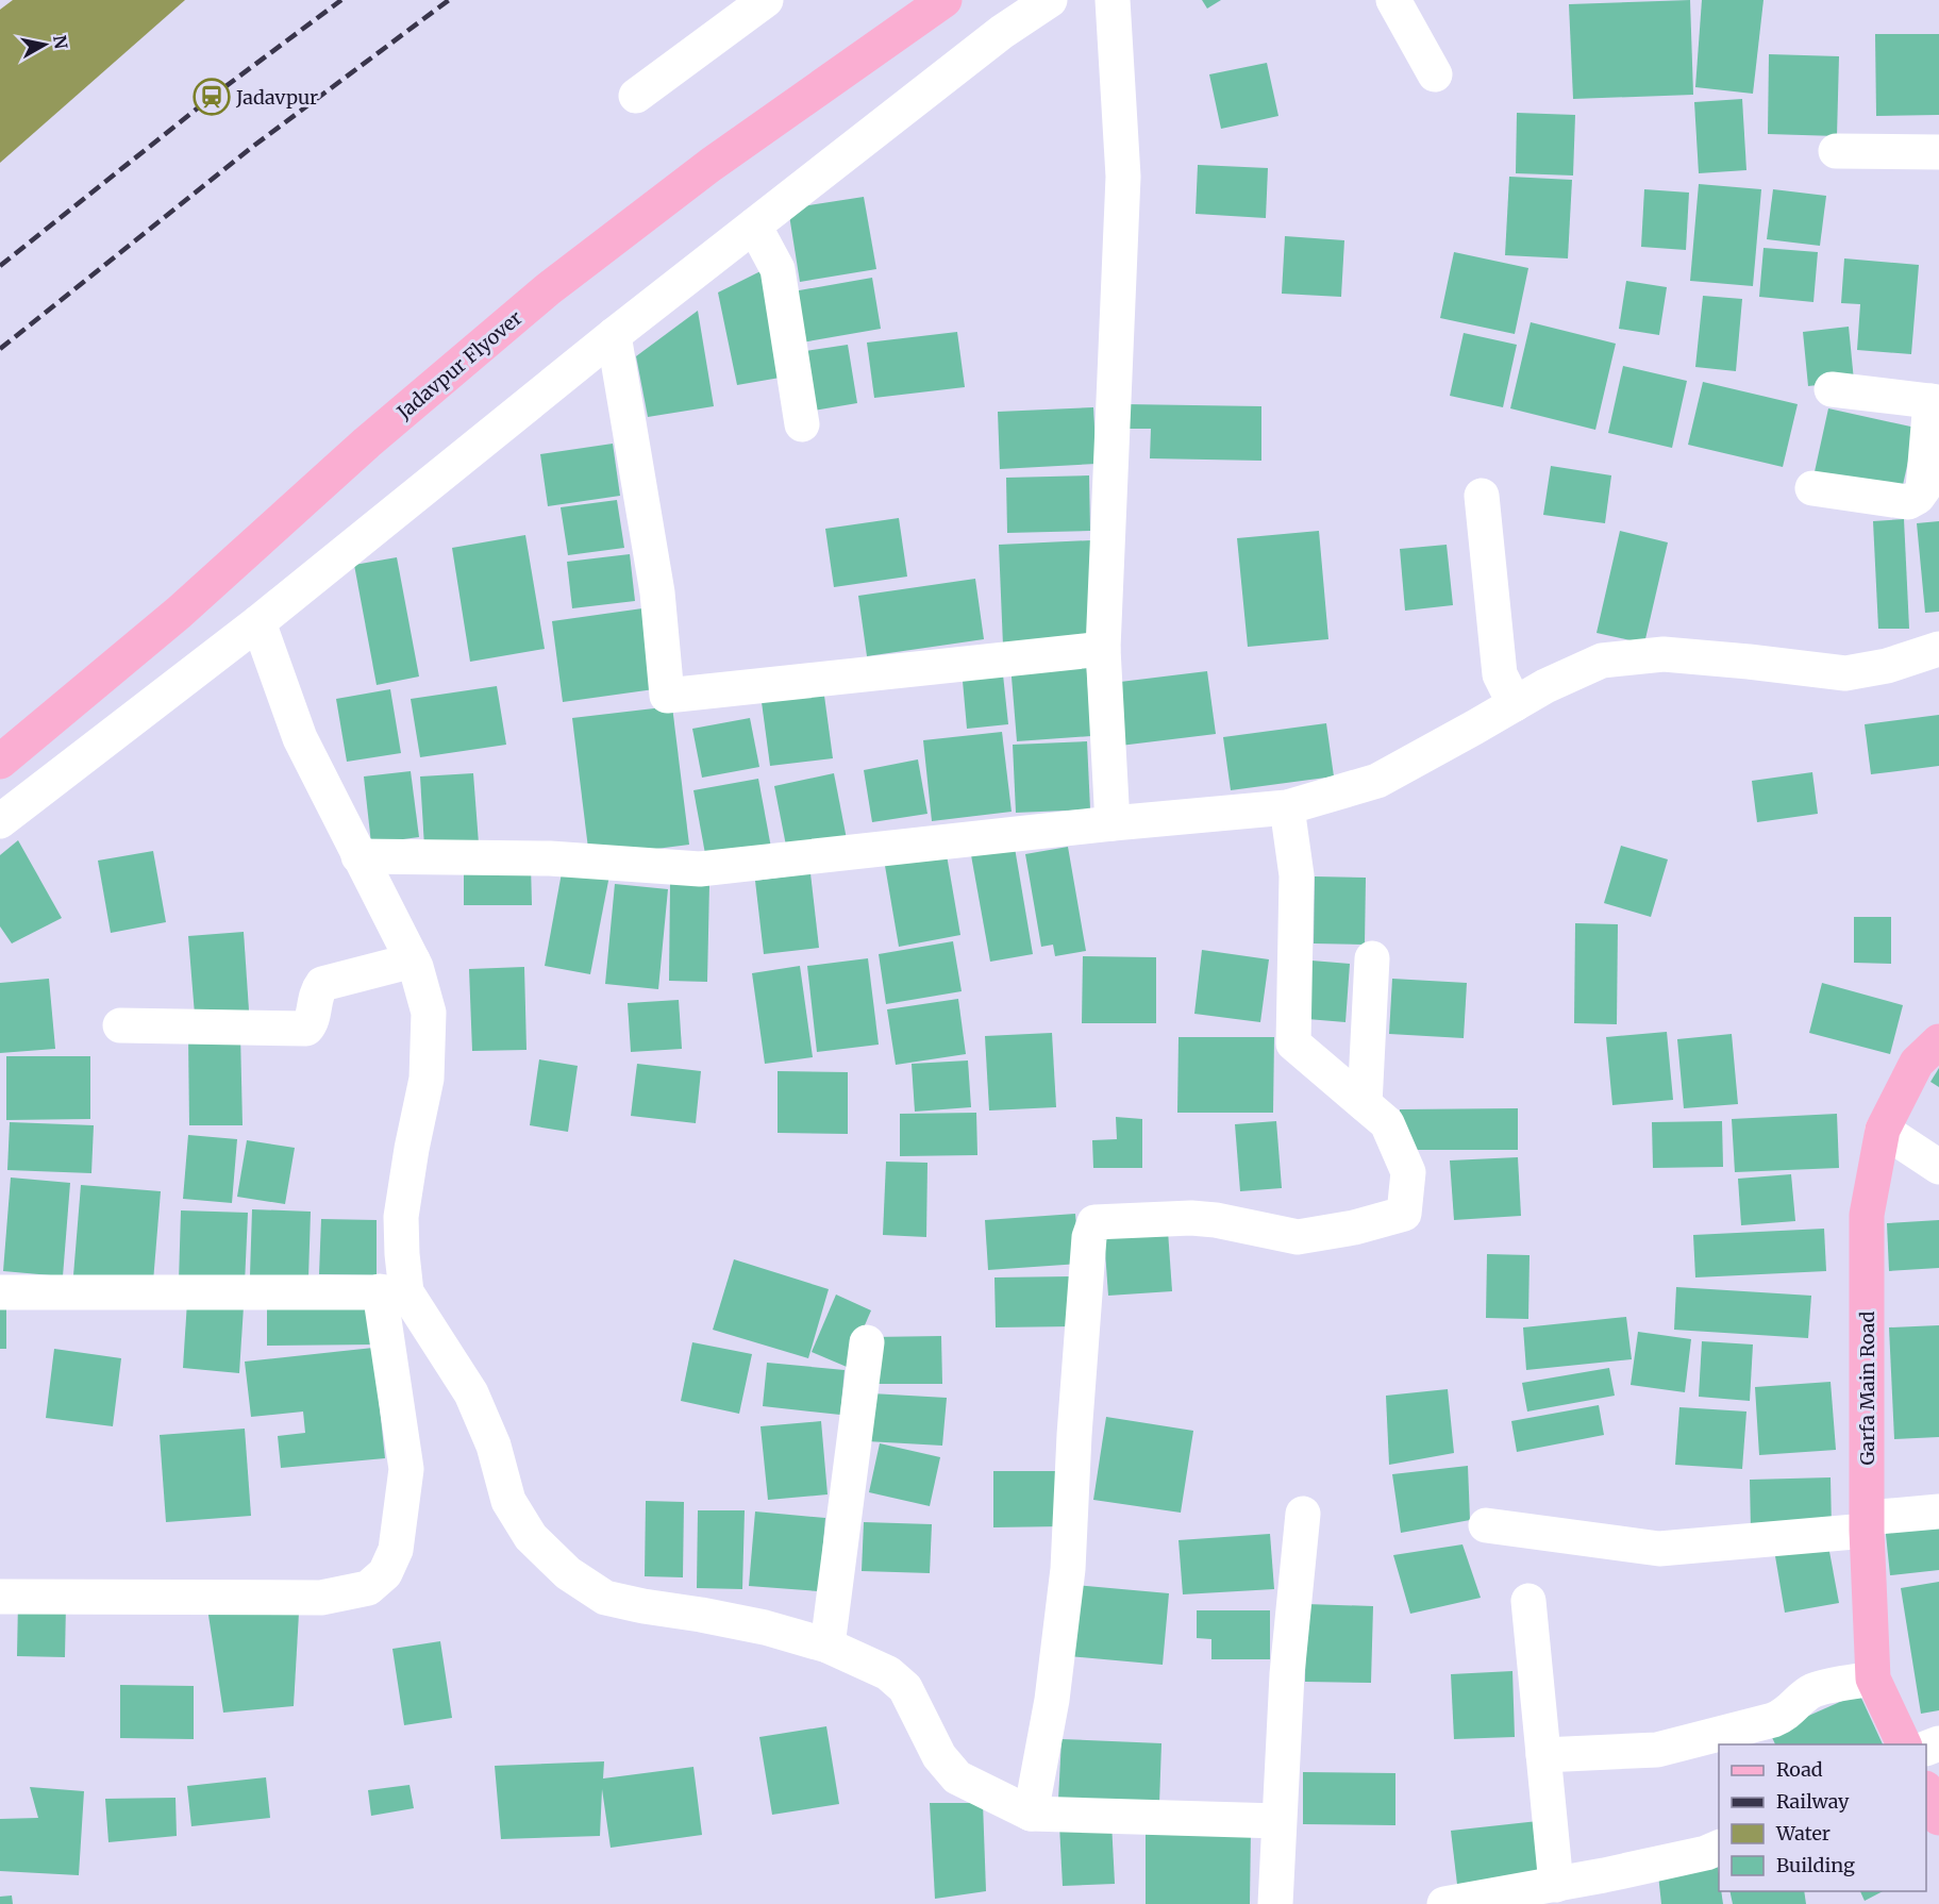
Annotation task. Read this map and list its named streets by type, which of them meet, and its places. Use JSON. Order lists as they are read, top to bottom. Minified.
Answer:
{"streets":{"main road":["Jadavpur Flyover","Garfa Main Road"]},"places":{"station":["Jadavpur"]},"legend":["Road","Railway","Water","Building"],"north":"right"}
